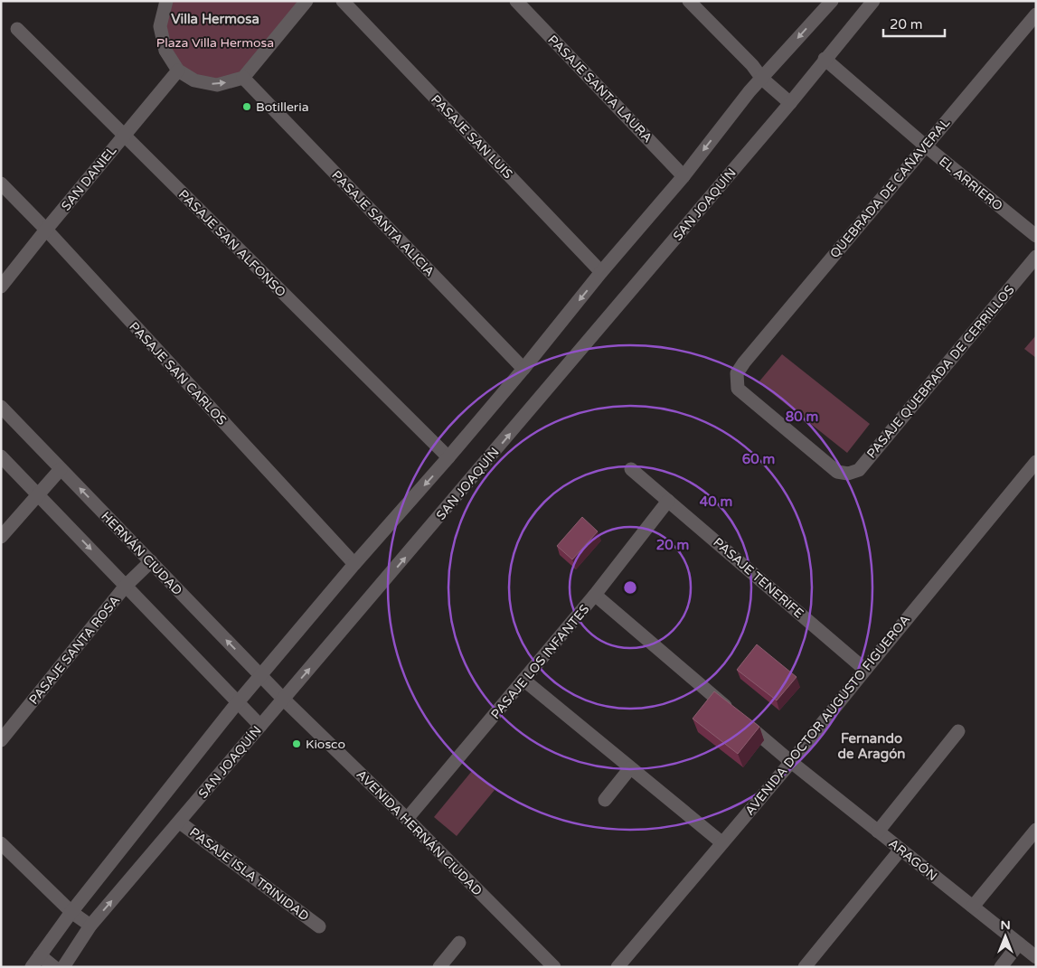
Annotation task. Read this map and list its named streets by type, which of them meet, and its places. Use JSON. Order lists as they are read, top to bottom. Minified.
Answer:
{"streets":{"street":["PASAJE SANTA LAURA","PASAJE SAN LUIS","SAN DANIEL","EL ARRIERO","QUEBRADA DE CAÑAVERAL","SAN JOAQUÍN","PASAJE SANTA ALICIA","PASAJE SAN ALFONSO","PASAJE QUEBRADA DE CERRILLOS","PASAJE SAN CARLOS","HERNÁN CIUDAD","PASAJE TENERIFE","PASAJE SANTA ROSA","PASAJE LOS INFANTES","AVENIDA DOCTOR AUGUSTO FIGUEROA","AVENIDA HERNÁN CIUDAD","ARAGÓN","PASAJE ISLA TRINIDAD"]},"crossings":[["SAN DANIEL","PASAJE SAN ALFONSO"],["SAN DANIEL","PASAJE SAN CARLOS"],["EL ARRIERO","QUEBRADA DE CAÑAVERAL"],["EL ARRIERO","SAN JOAQUÍN"],["QUEBRADA DE CAÑAVERAL","PASAJE QUEBRADA DE CERRILLOS"],["SAN JOAQUÍN","HERNÁN CIUDAD"],["SAN JOAQUÍN","AVENIDA HERNÁN CIUDAD"],["SAN JOAQUÍN","PASAJE ISLA TRINIDAD"],["HERNÁN CIUDAD","PASAJE SANTA ROSA"],["HERNÁN CIUDAD","AVENIDA HERNÁN CIUDAD"],["PASAJE TENERIFE","PASAJE LOS INFANTES"],["PASAJE TENERIFE","AVENIDA DOCTOR AUGUSTO FIGUEROA"],["PASAJE LOS INFANTES","AVENIDA HERNÁN CIUDAD"],["PASAJE LOS INFANTES","ARAGÓN"],["AVENIDA DOCTOR AUGUSTO FIGUEROA","ARAGÓN"]],"districts":["Villa Hermosa","Fernando de Aragón"],"parks":["Plaza Villa Hermosa"],"places":["Botilleria","Kiosco"],"scale_bar":"20 m","north":"top","rings":["80 m","60 m","40 m","20 m"]}
